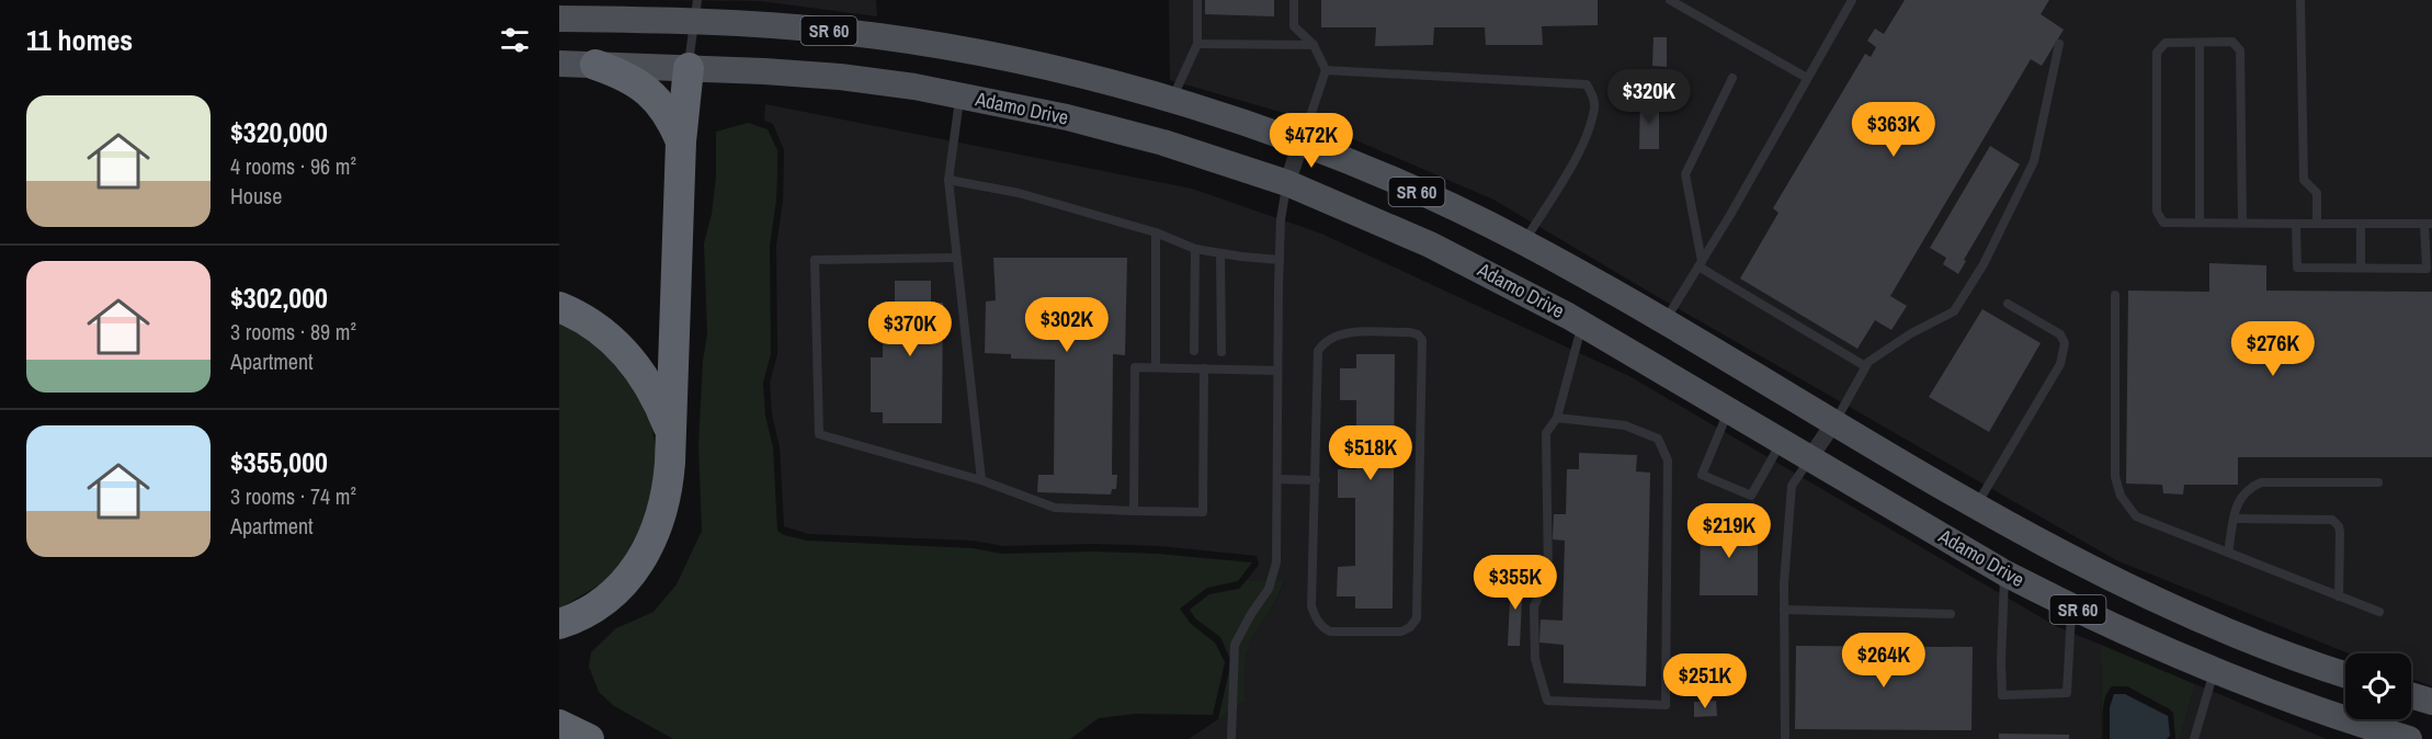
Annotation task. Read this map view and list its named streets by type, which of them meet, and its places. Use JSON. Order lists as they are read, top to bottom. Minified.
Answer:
{"streets":{"main road":["SR 60","Adamo Drive"]},"page":{"heading":"11 homes","price":["$320K","$363K","$472K","$302K","$370K","$276K","$518K","$219K","$355K","$264K","$251K"],"list":[{"name":"$320,000","note":"4 rooms · 96 m² · House"},{"name":"$302,000","note":"3 rooms · 89 m² · Apartment"},{"name":"$355,000","note":"3 rooms · 74 m² · Apartment"}]}}
